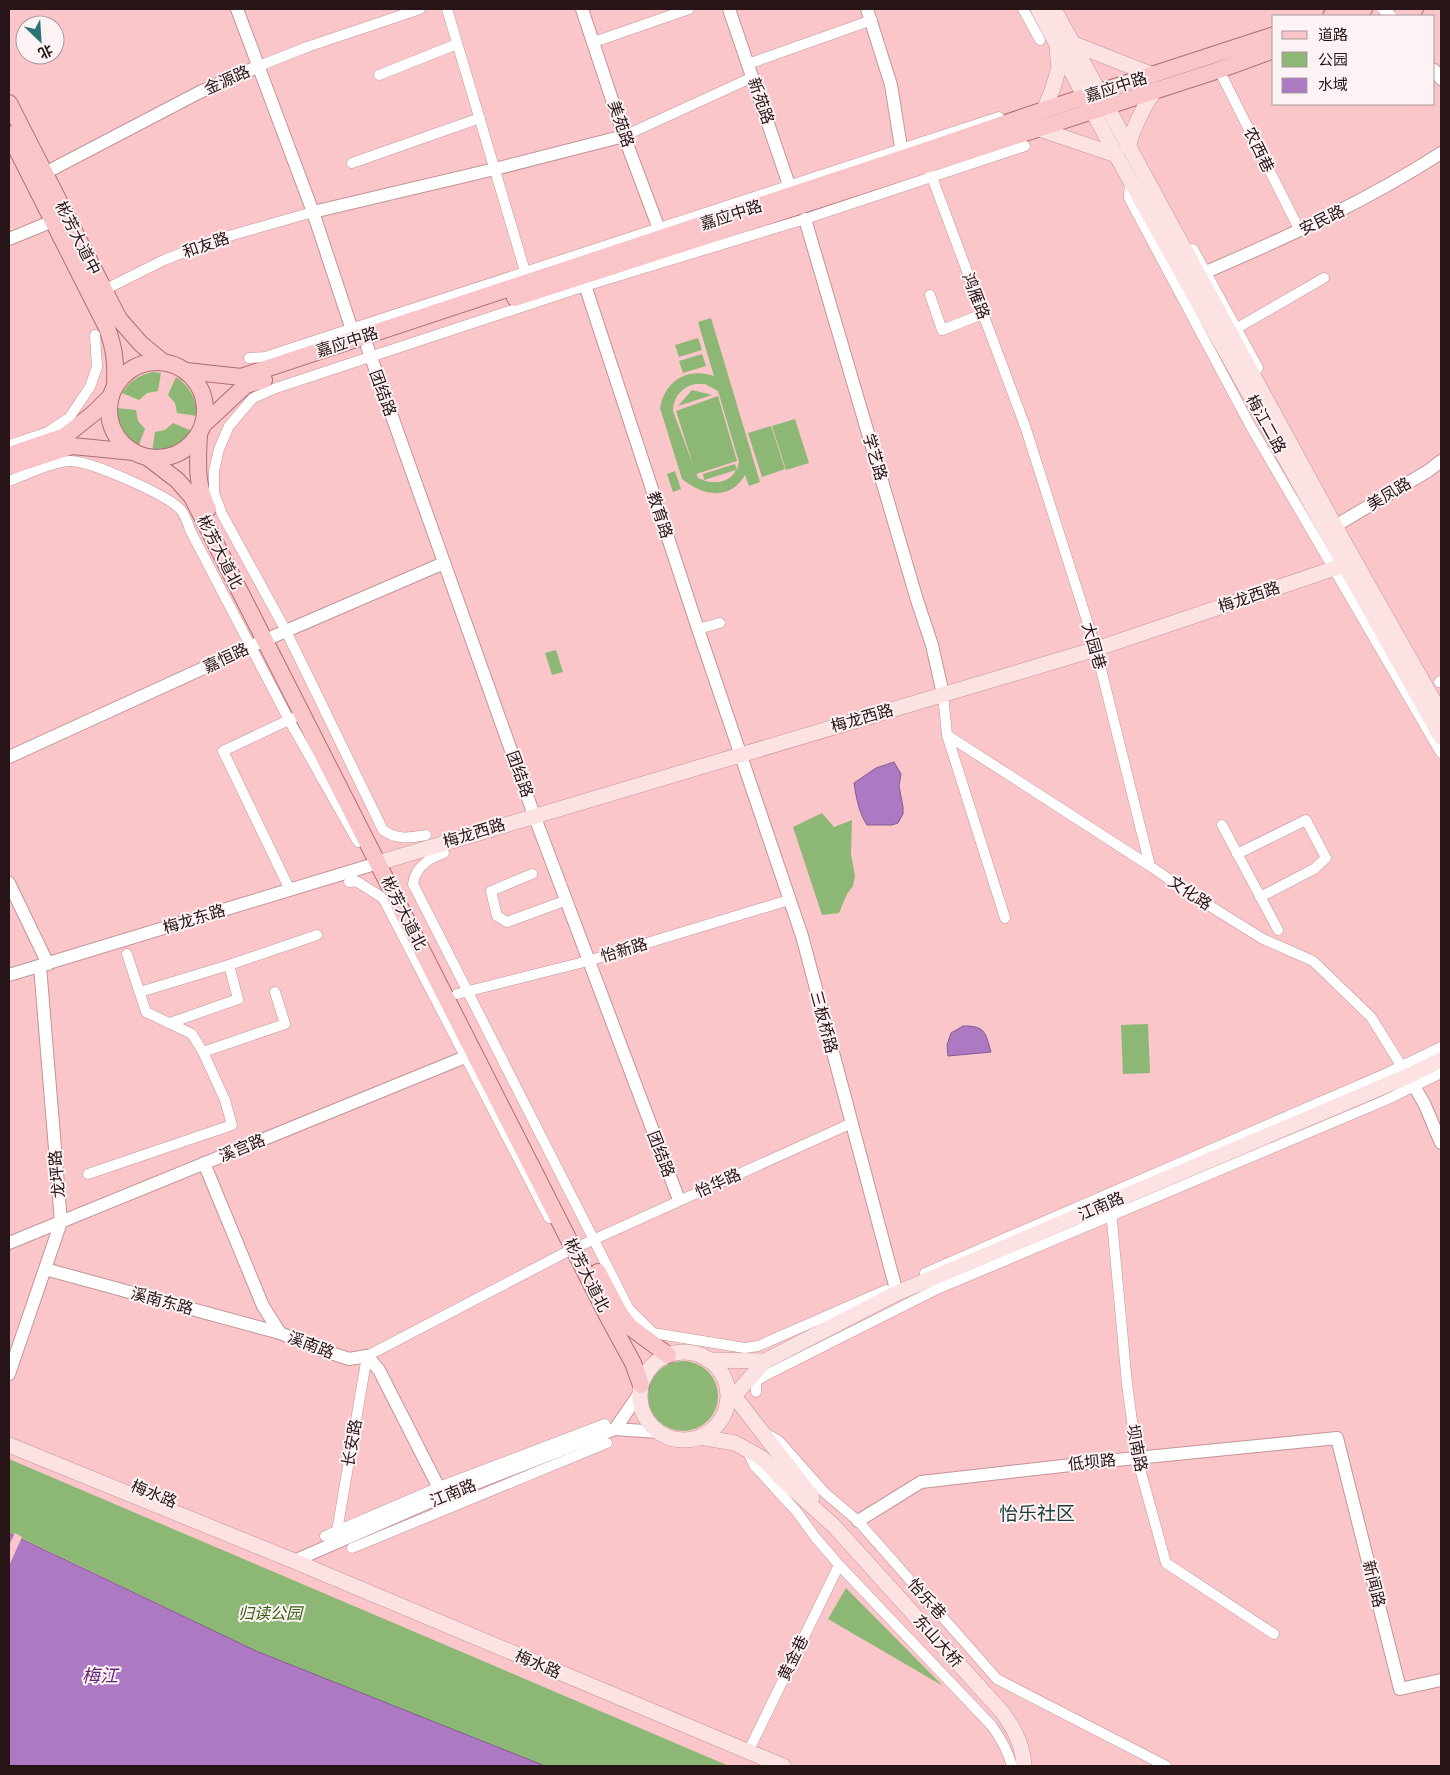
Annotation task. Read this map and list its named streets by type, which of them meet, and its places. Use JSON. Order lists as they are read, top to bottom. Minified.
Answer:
{"streets":{"main road":["嘉应中路","彬芳大道中","梅江二路","彬芳大道北","梅龙西路","江南路","梅水路","东山大桥"],"street":["金源路","新苑路","美苑路","农西巷","安民路","和友路","鸿雁路","团结路","学艺路","美凤路","教育路","大园巷","嘉恒路","文化路","梅龙东路","怡新路","三板桥路","溪宫路","龙坪路","怡华路","溪南东路","溪南路","长安路","坝南路","低坝路","新闻路","怡乐巷","黄金巷"]},"crossings":[["金源路","彬芳大道中"],["金源路","团结路"],["嘉应中路","新苑路"],["嘉应中路","美苑路"],["嘉应中路","农西巷"],["嘉应中路","彬芳大道中"],["嘉应中路","鸿雁路"],["嘉应中路","团结路"],["嘉应中路","梅江二路"],["嘉应中路","教育路"],["嘉应中路","彬芳大道北"],["农西巷","安民路"],["安民路","梅江二路"],["彬芳大道中","和友路"],["彬芳大道中","彬芳大道北"],["和友路","团结路"],["鸿雁路","大园巷"],["团结路","梅龙西路"],["团结路","嘉恒路"],["团结路","怡新路"],["团结路","怡华路"],["梅江二路","美凤路"],["梅江二路","梅龙西路"],["学艺路","梅龙西路"],["教育路","梅龙西路"],["教育路","三板桥路"],["彬芳大道北","梅龙西路"],["彬芳大道北","嘉恒路"],["彬芳大道北","梅龙东路"],["彬芳大道北","怡新路"],["彬芳大道北","溪宫路"],["彬芳大道北","怡华路"],["彬芳大道北","江南路"],["梅龙西路","大园巷"],["梅龙西路","梅龙东路"],["梅龙西路","三板桥路"],["大园巷","文化路"],["文化路","江南路"],["梅龙东路","龙坪路"],["怡新路","三板桥路"],["三板桥路","怡华路"],["三板桥路","江南路"],["溪宫路","龙坪路"],["溪宫路","溪南路"],["龙坪路","溪南东路"],["怡华路","溪南路"],["怡华路","长安路"],["江南路","坝南路"],["江南路","梅水路"],["溪南东路","溪南路"],["溪南路","长安路"],["坝南路","低坝路"],["低坝路","新闻路"],["低坝路","怡乐巷"],["梅水路","黄金巷"]],"districts":["怡乐社区"],"water":["梅江"],"parks":["归读公园"],"legend":["道路","公园","水域"],"north":"bottom right"}
